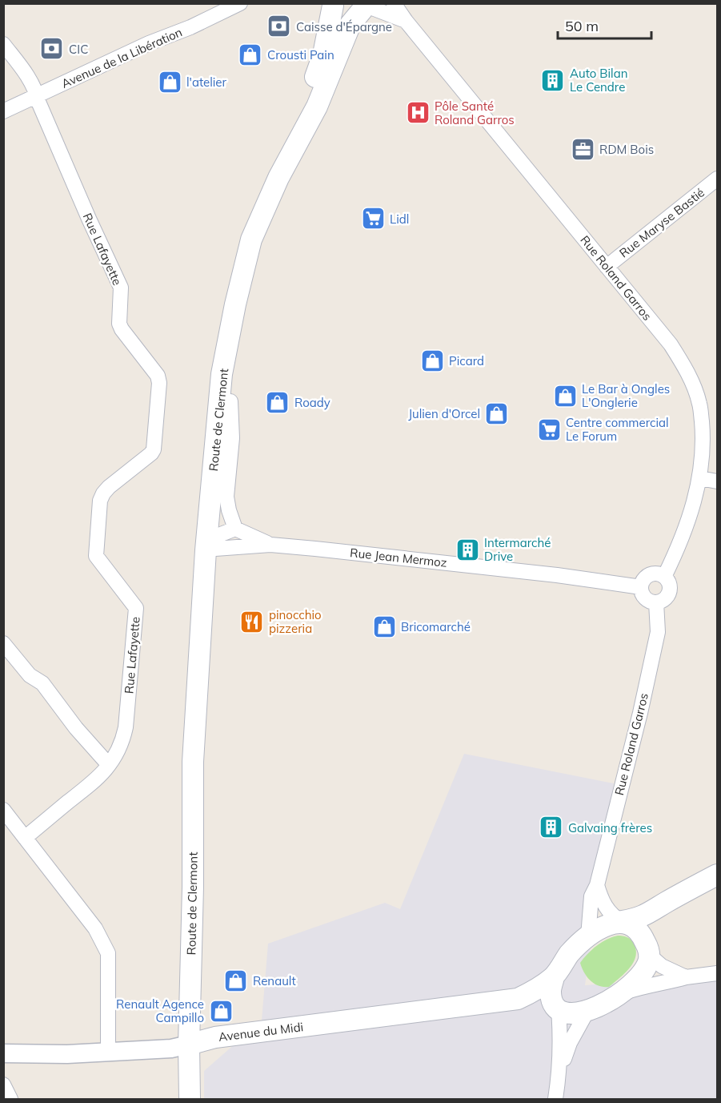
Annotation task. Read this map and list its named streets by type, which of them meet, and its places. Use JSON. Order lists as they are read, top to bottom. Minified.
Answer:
{"streets":{"main road":["Route de Clermont","Avenue du Midi"],"street":["Avenue de la Libération","Rue Maryse Bastié","Rue Lafayette","Rue Roland Garros","Rue Jean Mermoz"]},"crossings":[["Avenue de la Libération","Rue Lafayette"],["Rue Maryse Bastié","Rue Roland Garros"],["Rue Roland Garros","Route de Clermont"],["Rue Roland Garros","Rue Jean Mermoz"],["Rue Roland Garros","Avenue du Midi"],["Route de Clermont","Rue Jean Mermoz"],["Route de Clermont","Avenue du Midi"]],"places":{"bank":["Caisse d'Épargne","CIC"],"shop":["Crousti Pain","l'atelier","Picard","Le Bar à Ongles L'Onglerie","Roady","Julien d'Orcel","Bricomarché","Renault","Renault Agence Campillo"],"building":["Auto Bilan Le Cendre","Intermarché Drive","Galvaing frères"],"hospital":["Pôle Santé Roland Garros"],"office":["RDM Bois"],"supermarket":["Lidl","Centre commercial Le Forum"],"restaurant":["pinocchio pizzeria"]},"scale_bar":"50 m"}
